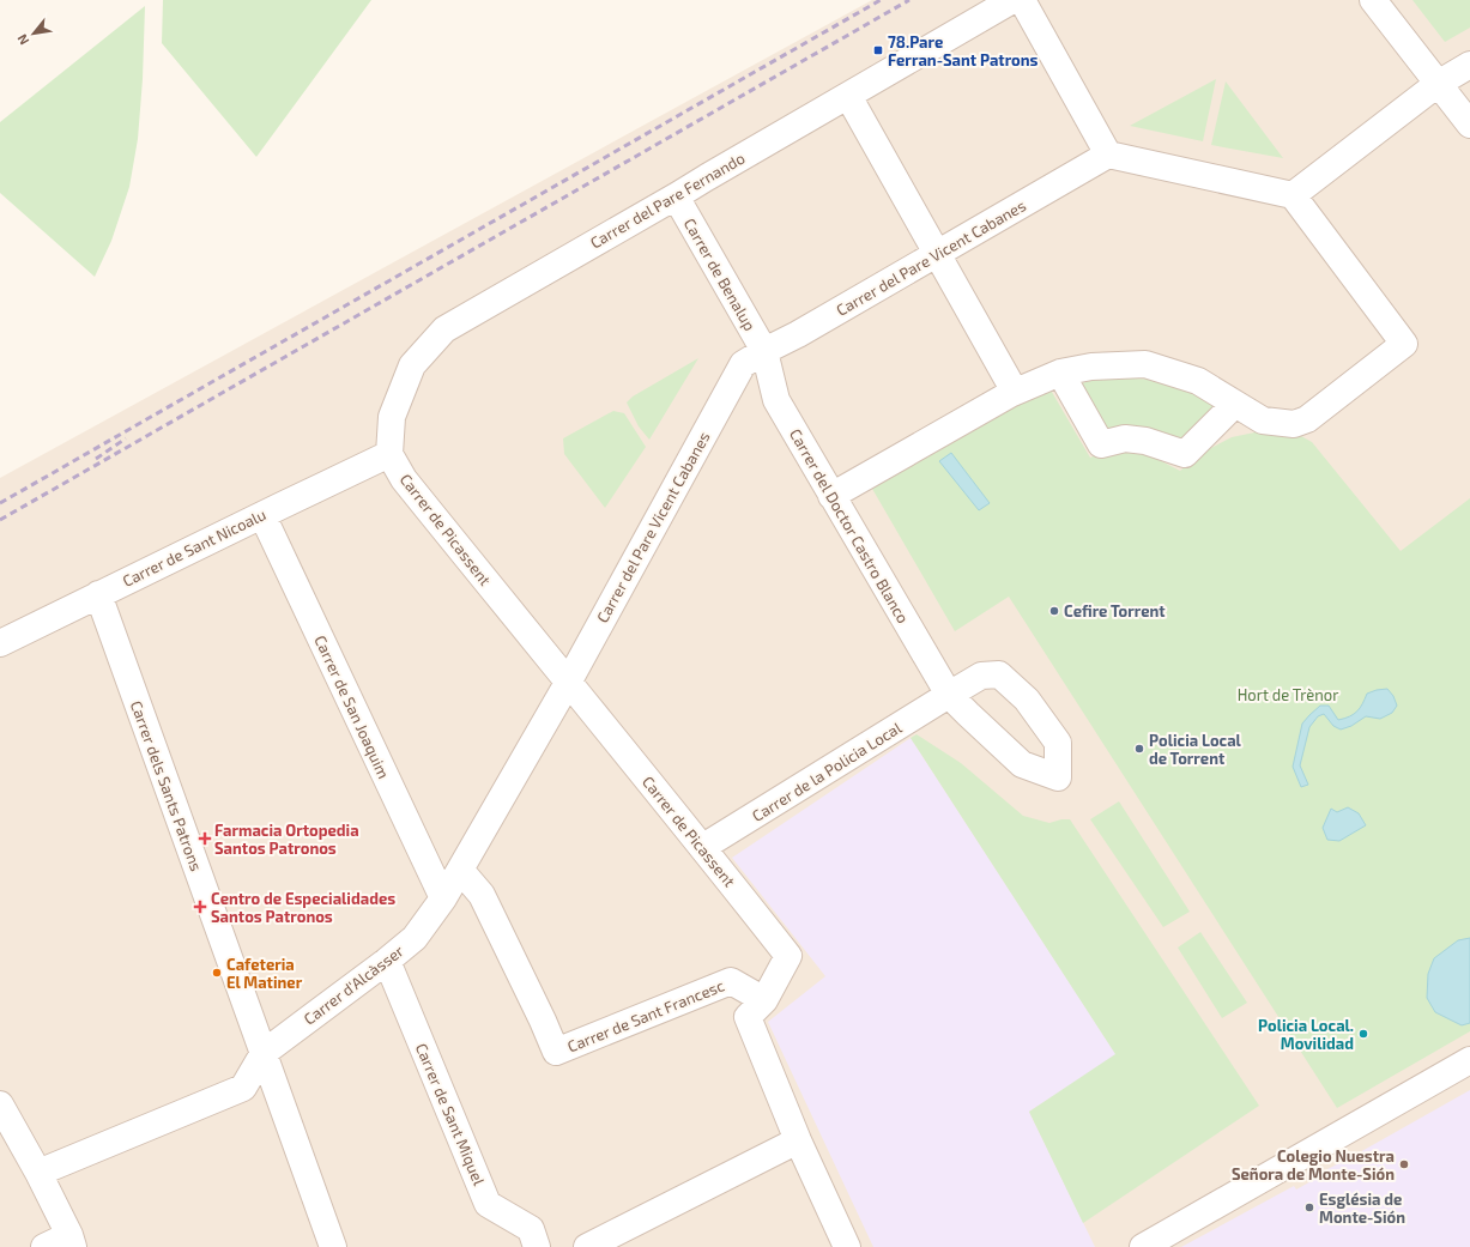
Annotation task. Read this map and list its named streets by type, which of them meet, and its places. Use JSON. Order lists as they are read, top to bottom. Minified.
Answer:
{"streets":{"street":["Carrer del Pare Fernando","Carrer del Pare Vicent Cabanes","Carrer de Benalup","Carrer del Doctor Castro Blanco","Carrer de Picassent","Carrer de Sant Nicoalu","Carrer de San Joaquim","Carrer de la Policia Local","Carrer dels Sants Patrons","Carrer d'Alcàsser","Carrer de Sant Francesc","Carrer de Sant Miquel"]},"crossings":[["Carrer del Pare Fernando","Carrer de Benalup"],["Carrer del Pare Fernando","Carrer de Picassent"],["Carrer del Pare Fernando","Carrer de Sant Nicoalu"],["Carrer del Pare Vicent Cabanes","Carrer de Benalup"],["Carrer del Pare Vicent Cabanes","Carrer del Doctor Castro Blanco"],["Carrer del Pare Vicent Cabanes","Carrer de Picassent"],["Carrer del Pare Vicent Cabanes","Carrer d'Alcàsser"],["Carrer de Benalup","Carrer del Doctor Castro Blanco"],["Carrer del Doctor Castro Blanco","Carrer de la Policia Local"],["Carrer de Picassent","Carrer de Sant Nicoalu"],["Carrer de Picassent","Carrer de la Policia Local"],["Carrer de Picassent","Carrer d'Alcàsser"],["Carrer de Picassent","Carrer de Sant Francesc"],["Carrer de Sant Nicoalu","Carrer de San Joaquim"],["Carrer de Sant Nicoalu","Carrer dels Sants Patrons"],["Carrer de San Joaquim","Carrer d'Alcàsser"],["Carrer dels Sants Patrons","Carrer d'Alcàsser"],["Carrer d'Alcàsser","Carrer de Sant Francesc"],["Carrer d'Alcàsser","Carrer de Sant Miquel"]],"parks":["Hort de Trènor"],"places":{"transit":["78.Pare Ferran-Sant Patrons"],"other":["Cefire Torrent","Policia Local de Torrent","Cafeteria El Matiner","Policia Local. Movilidad","Colegio Nuestra Señora de Monte-Sión","Església de Monte-Sión"],"health":["Farmacia Ortopedia Santos Patronos","Centro de Especialidades Santos Patronos"]},"north":"bottom left"}
